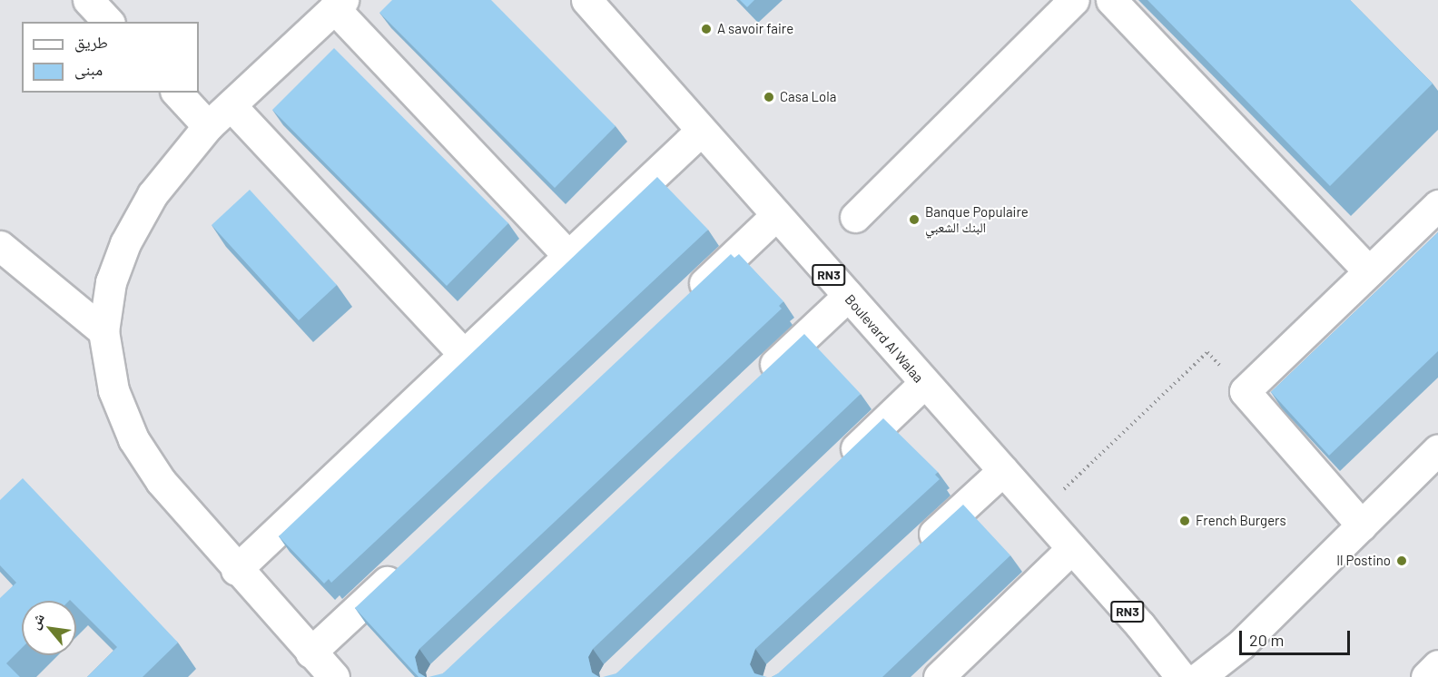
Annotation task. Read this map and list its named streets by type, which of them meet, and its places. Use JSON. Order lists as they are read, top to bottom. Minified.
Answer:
{"streets":{"street":["RN3","Boulevard Al Walaa"]},"places":["A savoir faire","Casa Lola","Banque Populaire البنك الشعبي","French Burgers","Il Postino"],"legend":["طريق","مبنى"],"scale_bar":"20 m","north":"top left"}
